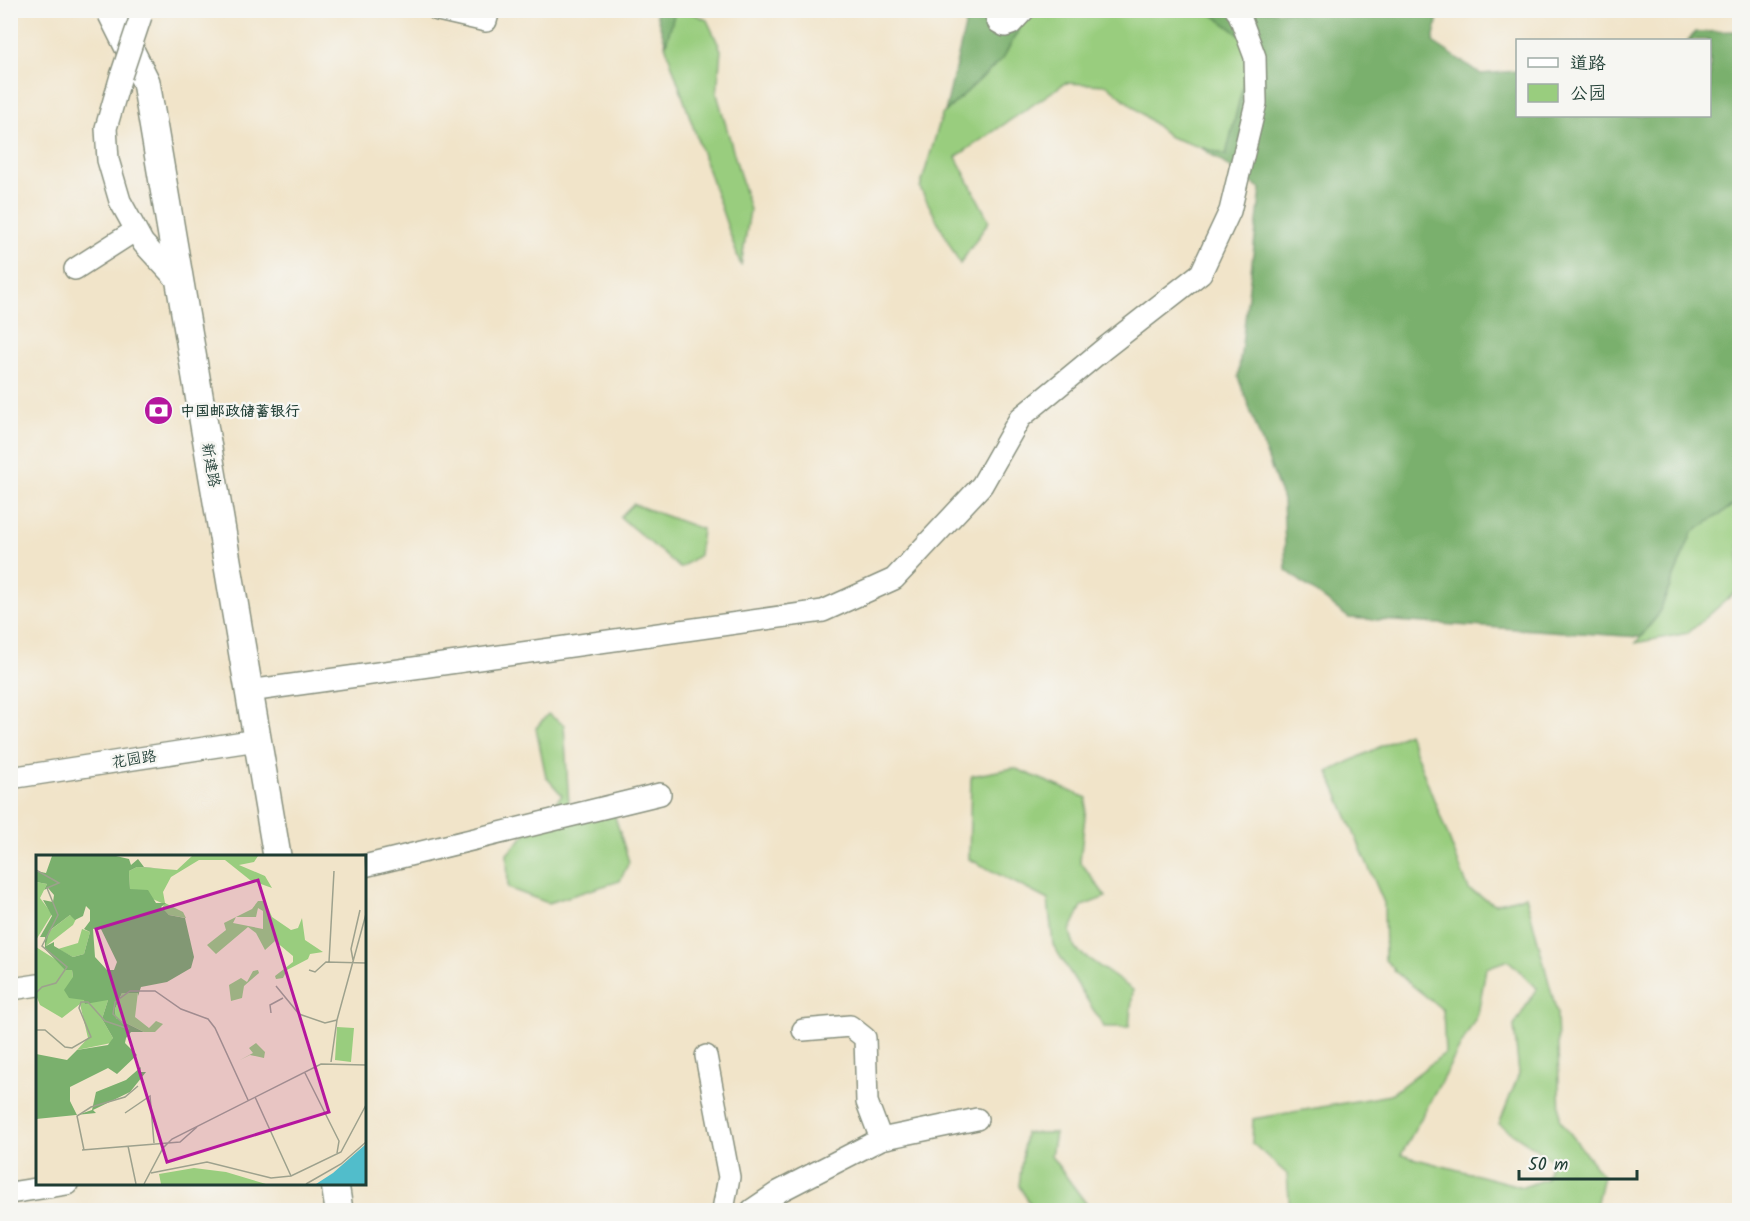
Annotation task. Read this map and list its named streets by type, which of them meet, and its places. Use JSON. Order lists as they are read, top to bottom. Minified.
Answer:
{"streets":{"main road":["新建路"],"street":["花园路"]},"crossings":[["新建路","花园路"]],"places":{"bank":["中国邮政储蓄银行"]},"legend":["道路","公园"],"scale_bar":"50 m"}
